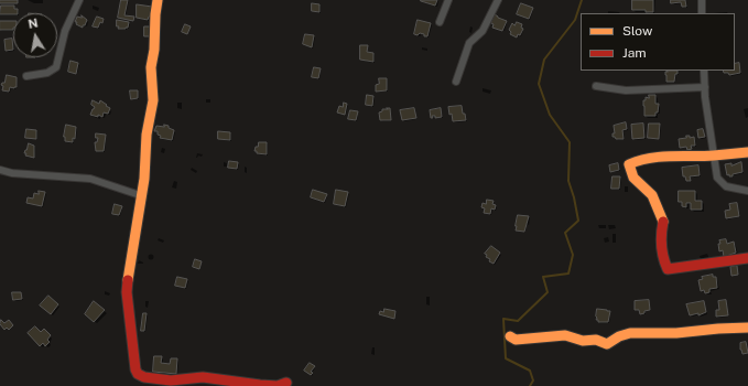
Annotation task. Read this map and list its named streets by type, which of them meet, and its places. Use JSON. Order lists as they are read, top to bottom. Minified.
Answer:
{"legend":["Slow","Jam"],"north":"top"}
